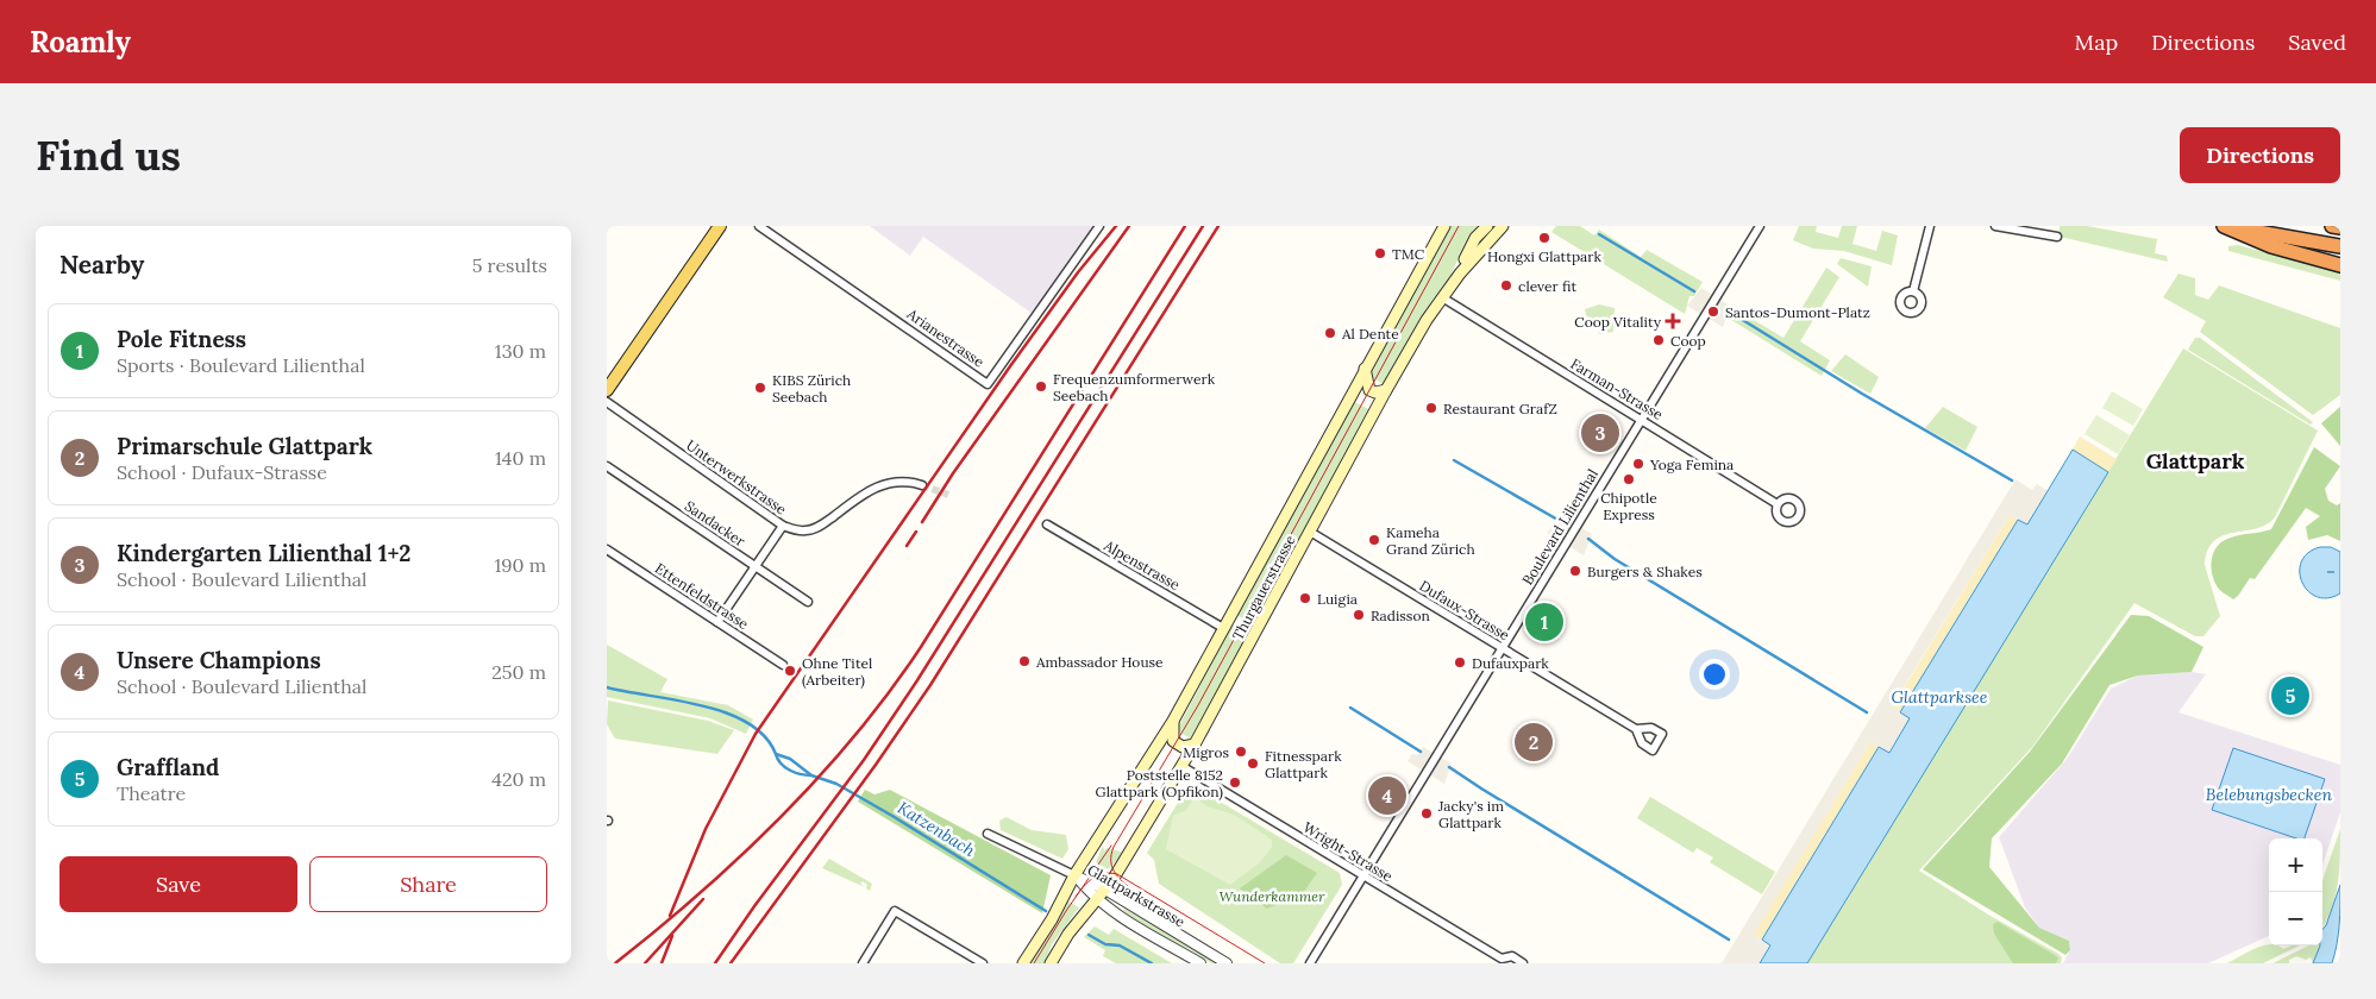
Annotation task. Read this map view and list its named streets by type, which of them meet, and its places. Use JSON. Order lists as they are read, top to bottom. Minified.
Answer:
{"streets":{"main road":["Thurgauerstrasse"],"street":["Arianestrasse","Farman-Strasse","Unterwerkstrasse","Sandacker","Boulevard Lilienthal","Alpenstrasse","Ettenfeldstrasse","Dufaux-Strasse","Wright-Strasse","Glattparkstrasse"]},"crossings":[["Farman-Strasse","Boulevard Lilienthal"],["Farman-Strasse","Thurgauerstrasse"],["Boulevard Lilienthal","Dufaux-Strasse"],["Boulevard Lilienthal","Wright-Strasse"],["Alpenstrasse","Thurgauerstrasse"],["Thurgauerstrasse","Dufaux-Strasse"],["Thurgauerstrasse","Wright-Strasse"],["Thurgauerstrasse","Glattparkstrasse"]],"districts":["Glattpark"],"water":["Glattparksee","Belebungsbecken","Katzenbach"],"parks":["Wunderkammer"],"places":{"other":["Hongxi Glattpark","TMC","clever fit","Santos-Dumont-Platz","Al Dente","Coop","Frequenzumformerwerk Seebach","KIBS Zürich Seebach","Restaurant GrafZ","Yoga Femina","Chipotle Express","Kameha Grand Zürich","Burgers & Shakes","Luigia","Radisson","Ambassador House","Dufauxpark","Ohne Titel (Arbeiter)","Migros","Fitnesspark Glattpark","Poststelle 8152 Glattpark (Opfikon)","Jacky's im Glattpark"],"health":["Coop Vitality"]},"page":{"header":"Roamly","nav":["Map","Directions","Saved"],"buttons":["Directions",["Save","Share"]],"title":"Find us","heading":["Nearby","5 results"],"list":[{"mark":"1","name":"Pole Fitness","note":"Sports · Boulevard Lilienthal","value":"130 m"},{"mark":"2","name":"Primarschule Glattpark","note":"School · Dufaux-Strasse","value":"140 m"},{"mark":"3","name":"Kindergarten Lilienthal 1+2","note":"School · Boulevard Lilienthal","value":"190 m"},{"mark":"4","name":"Unsere Champions","note":"School · Boulevard Lilienthal","value":"250 m"},{"mark":"5","name":"Graffland","note":"Theatre","value":"420 m"}],"pins":["3","1","5","2","4"],"map_buttons":["+","−"]}}
